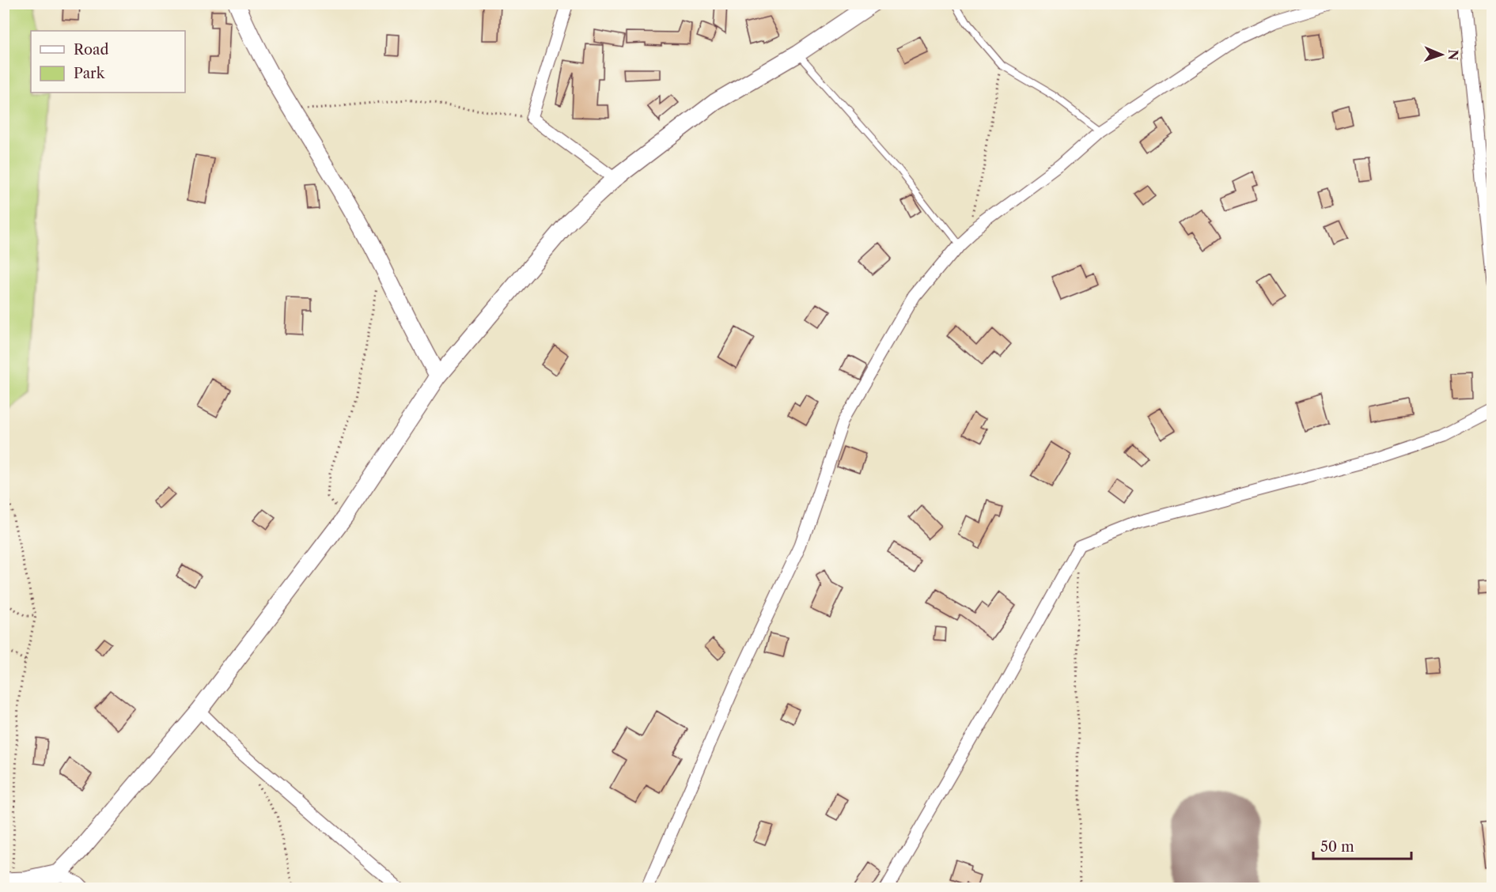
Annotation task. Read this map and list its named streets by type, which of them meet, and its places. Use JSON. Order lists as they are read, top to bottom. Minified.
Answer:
{"legend":["Road","Park"],"scale_bar":"50 m","north":"right"}
